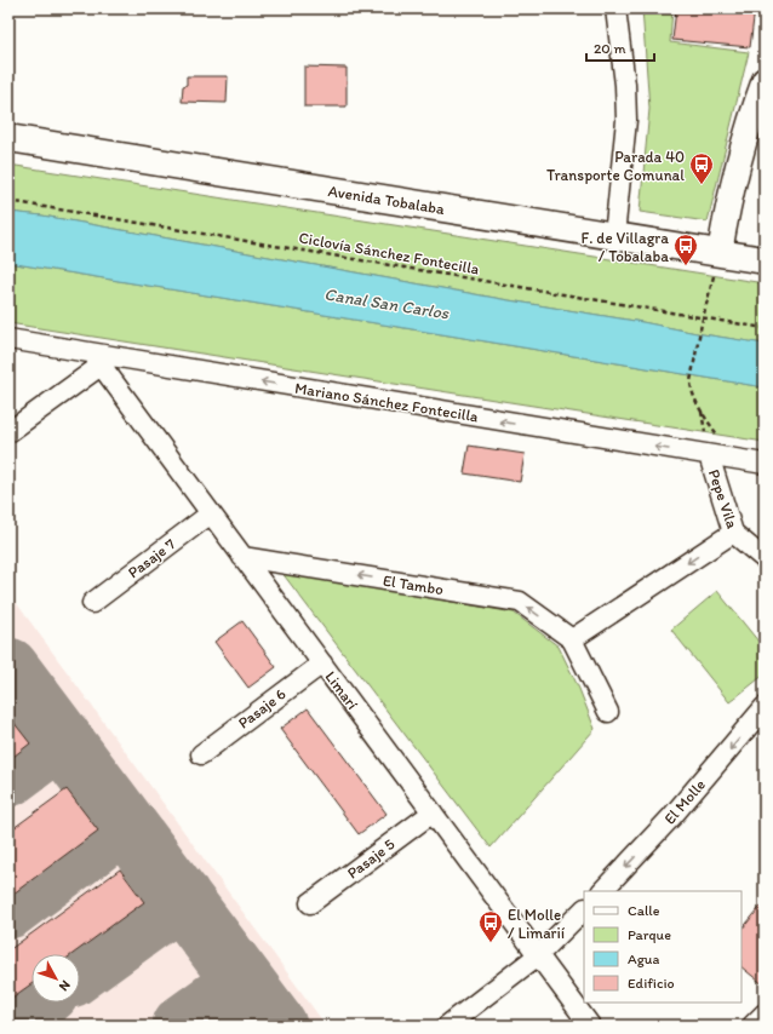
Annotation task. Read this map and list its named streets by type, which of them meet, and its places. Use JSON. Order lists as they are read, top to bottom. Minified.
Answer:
{"streets":{"main road":["Avenida Tobalaba"],"street":["Mariano Sánchez Fontecilla","Pepe Vila","Pasaje 7","El Tambo","Limarí","Pasaje 6","El Molle","Pasaje 5"],"path":["Ciclovía Sánchez Fontecilla"]},"crossings":[["Mariano Sánchez Fontecilla","Pepe Vila"],["Mariano Sánchez Fontecilla","Limarí"],["Pasaje 7","Limarí"],["El Tambo","Limarí"],["Limarí","Pasaje 6"],["Limarí","Pasaje 5"]],"one_way":["Mariano Sánchez Fontecilla","El Tambo","El Molle"],"water":["Canal San Carlos"],"places":{"bus stop":["Parada 40 Transporte Comunal","F. de Villagra / Tobalaba","El Molle / Limarií"]},"legend":["Calle","Parque","Agua","Edificio"],"scale_bar":"20 m","north":"bottom right"}
